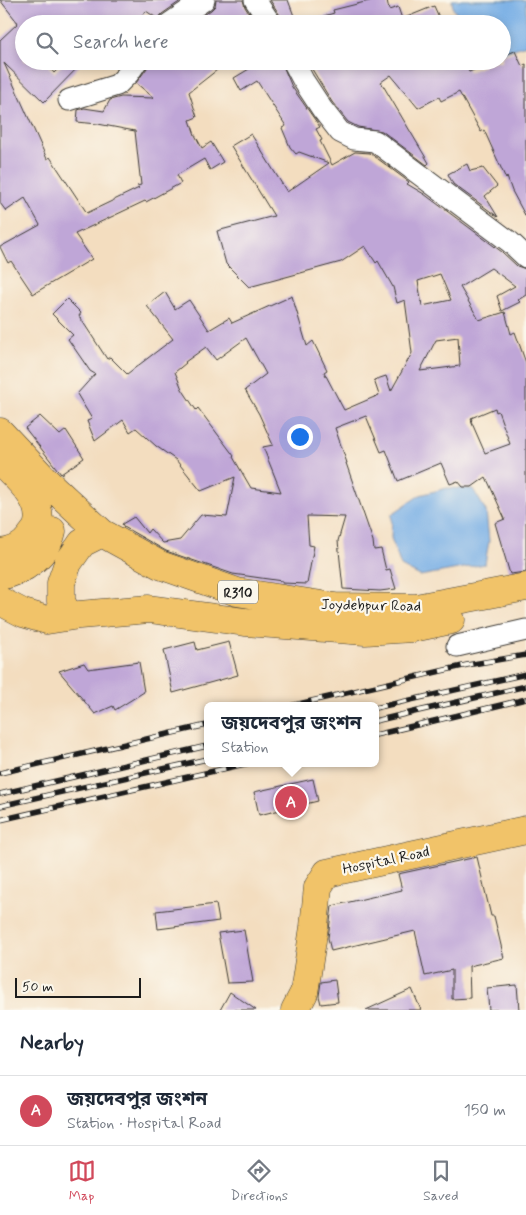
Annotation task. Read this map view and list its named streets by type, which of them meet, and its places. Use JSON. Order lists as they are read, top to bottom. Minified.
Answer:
{"streets":{"main road":["R310","Joydebpur Road","Hospital Road"]},"scale_bar":"50 m","page":{"search":"Search here","popup":["জয়দেবপুর জংশন","Station"],"pins":"A","scale":"50 m","heading":"Nearby","list":[{"mark":"A","name":"জয়দেবপুর জংশন","note":"Station · Hospital Road","value":"150 m"}],"nav":["Map","Directions","Saved"]}}
